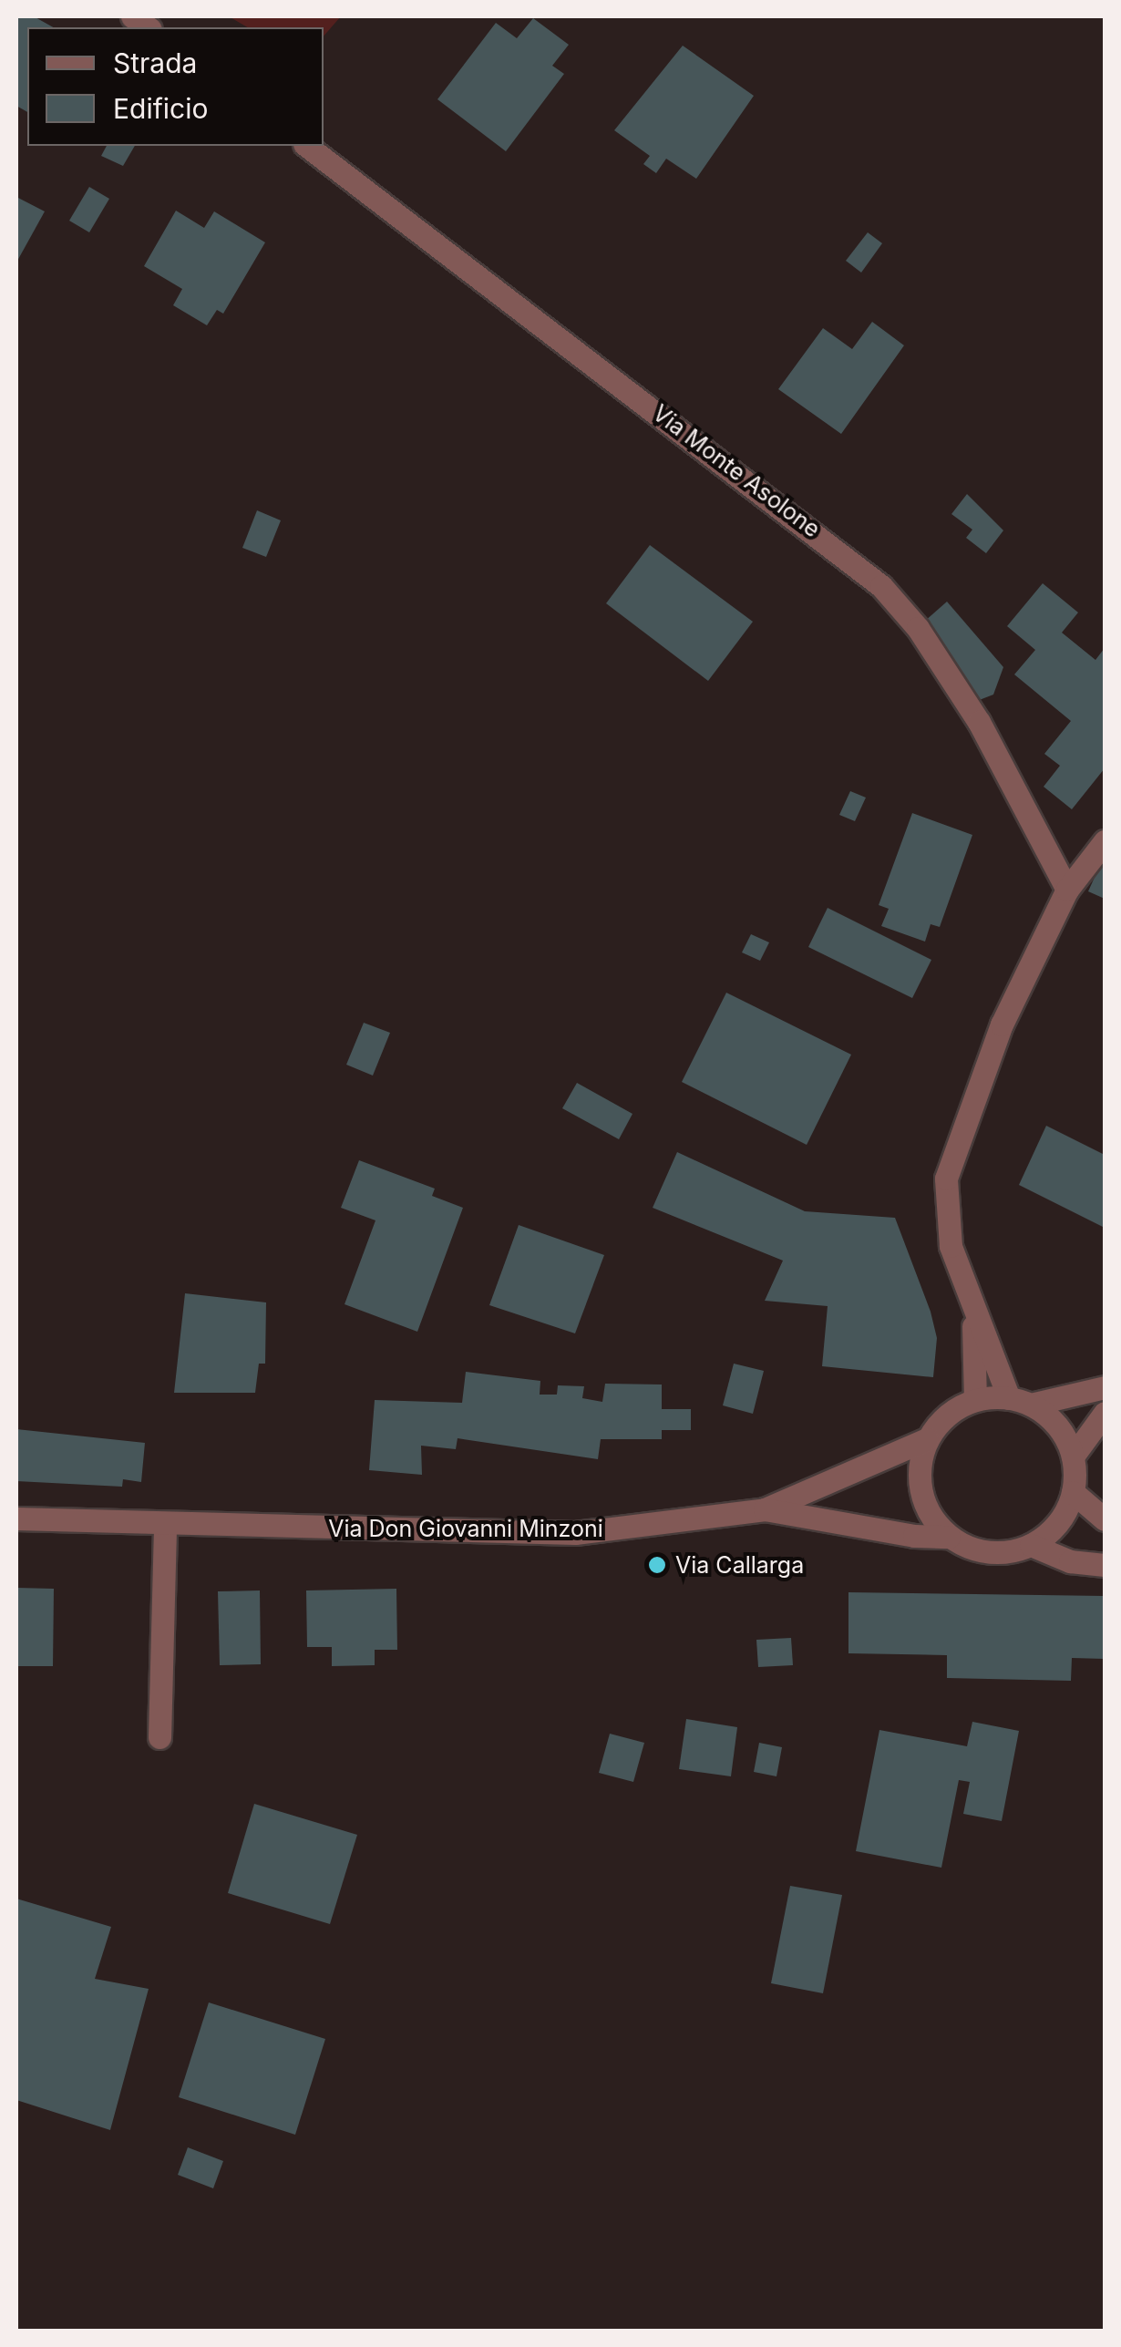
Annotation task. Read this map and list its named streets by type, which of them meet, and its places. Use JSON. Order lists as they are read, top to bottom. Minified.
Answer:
{"streets":{"street":["Via Monte Asolone","Via Don Giovanni Minzoni"]},"places":["Via Callarga"],"legend":["Strada","Edificio"]}
